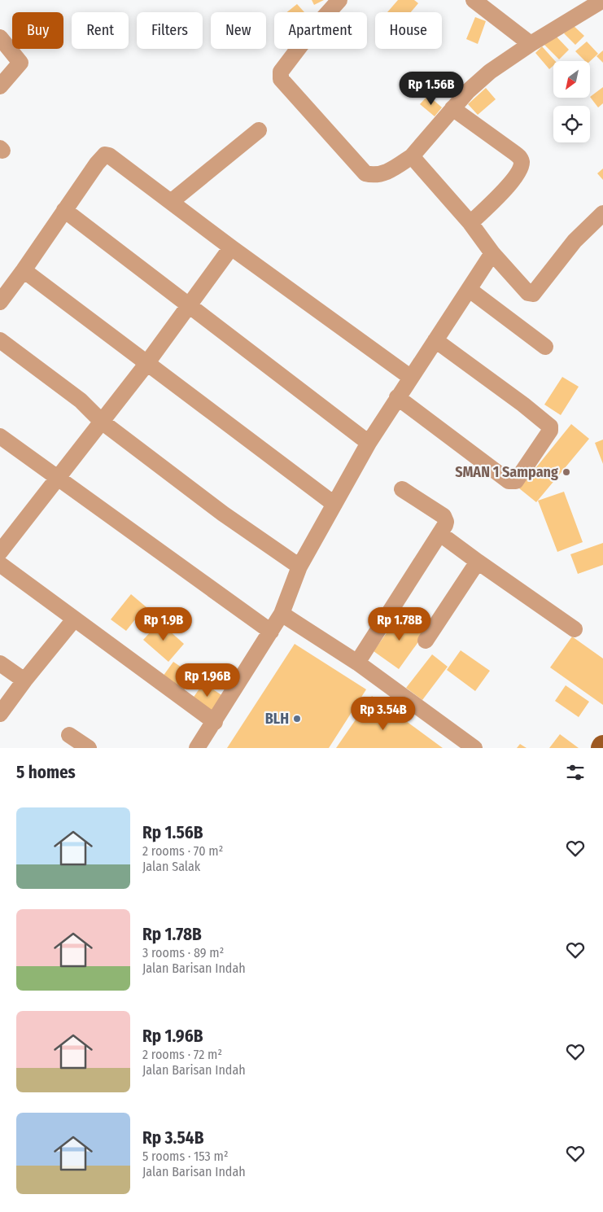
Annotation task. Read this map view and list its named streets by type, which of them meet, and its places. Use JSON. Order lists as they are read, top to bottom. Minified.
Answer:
{"places":["SMAN 1 Sampang","BLH"],"north":"bottom left","page":{"chip":["Buy","Rent","Filters","New","Apartment","House"],"price":["Rp 1.56B","Rp 1.9B","Rp 1.78B","Rp 1.96B","Rp 3.54B"],"heading":"5 homes","list":[{"name":"Rp 1.56B","note":"2 rooms · 70 m² · Jalan Salak"},{"name":"Rp 1.78B","note":"3 rooms · 89 m² · Jalan Barisan Indah"},{"name":"Rp 1.96B","note":"2 rooms · 72 m² · Jalan Barisan Indah"},{"name":"Rp 3.54B","note":"5 rooms · 153 m² · Jalan Barisan Indah"}]}}
